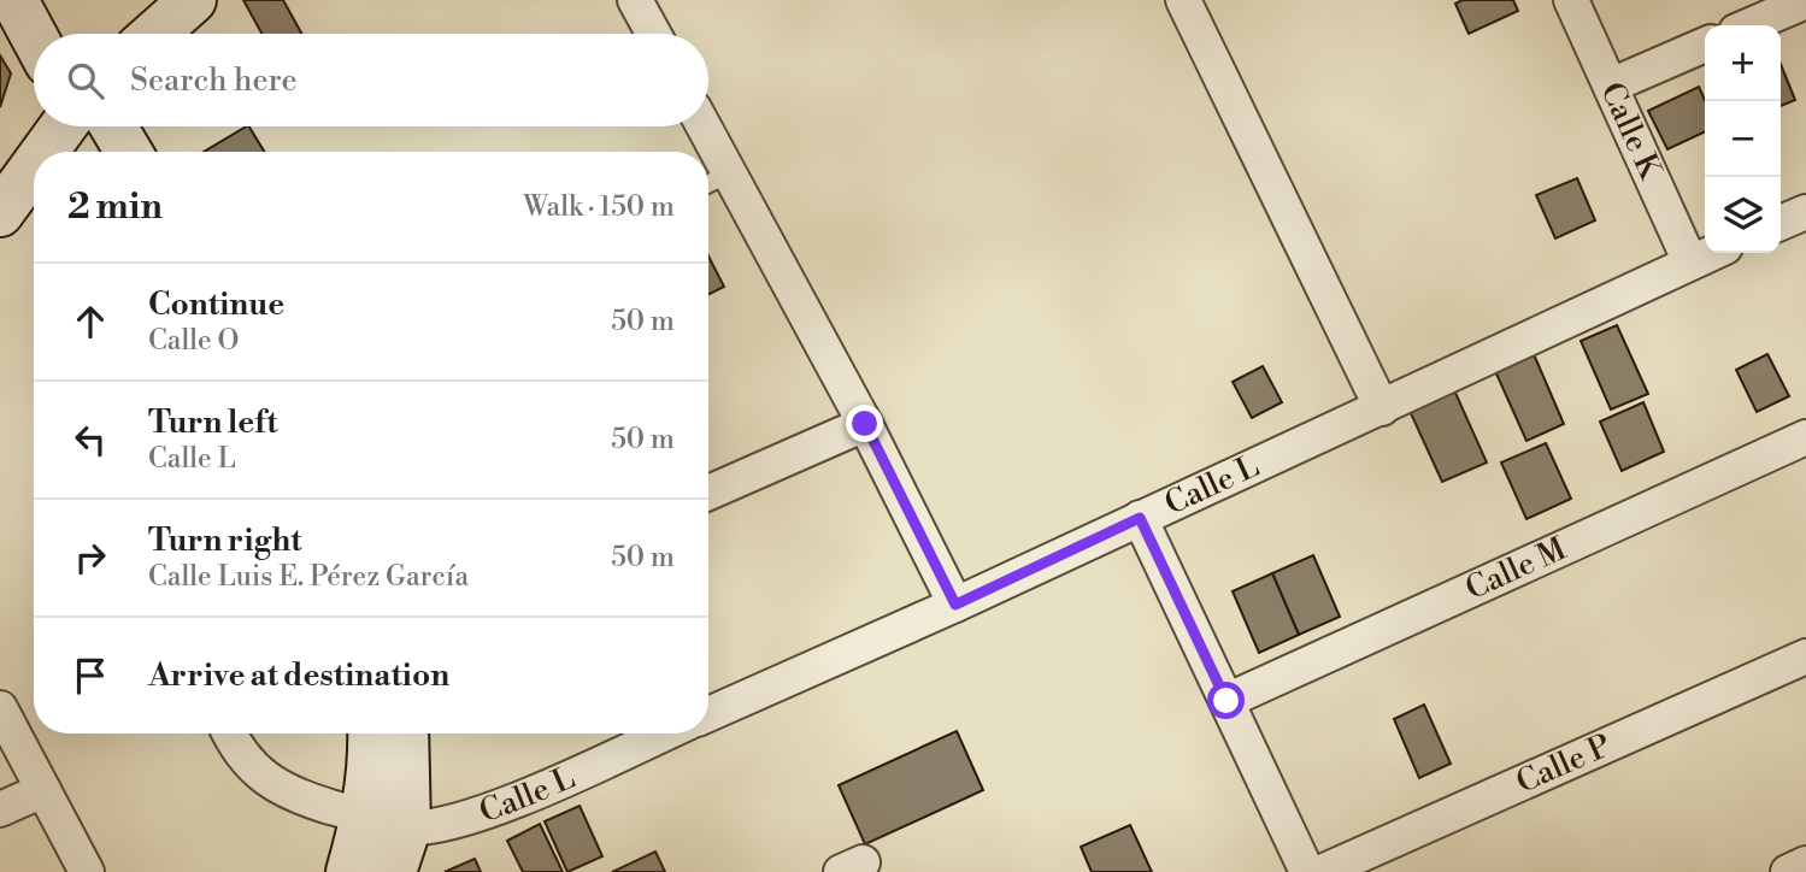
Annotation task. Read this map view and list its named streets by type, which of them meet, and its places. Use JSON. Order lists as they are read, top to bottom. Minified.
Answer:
{"streets":{"street":["Calle K","Calle L","Calle M","Calle P"]},"crossings":[["Calle K","Calle L"]],"page":{"map_buttons":["+","−"],"search":"Search here","heading":["2 min","Walk · 150 m"],"list":[["Continue","Calle O","50 m"],["Turn left","Calle L","50 m"],["Turn right","Calle Luis E. Pérez García","50 m"],"Arrive at destination"]}}
